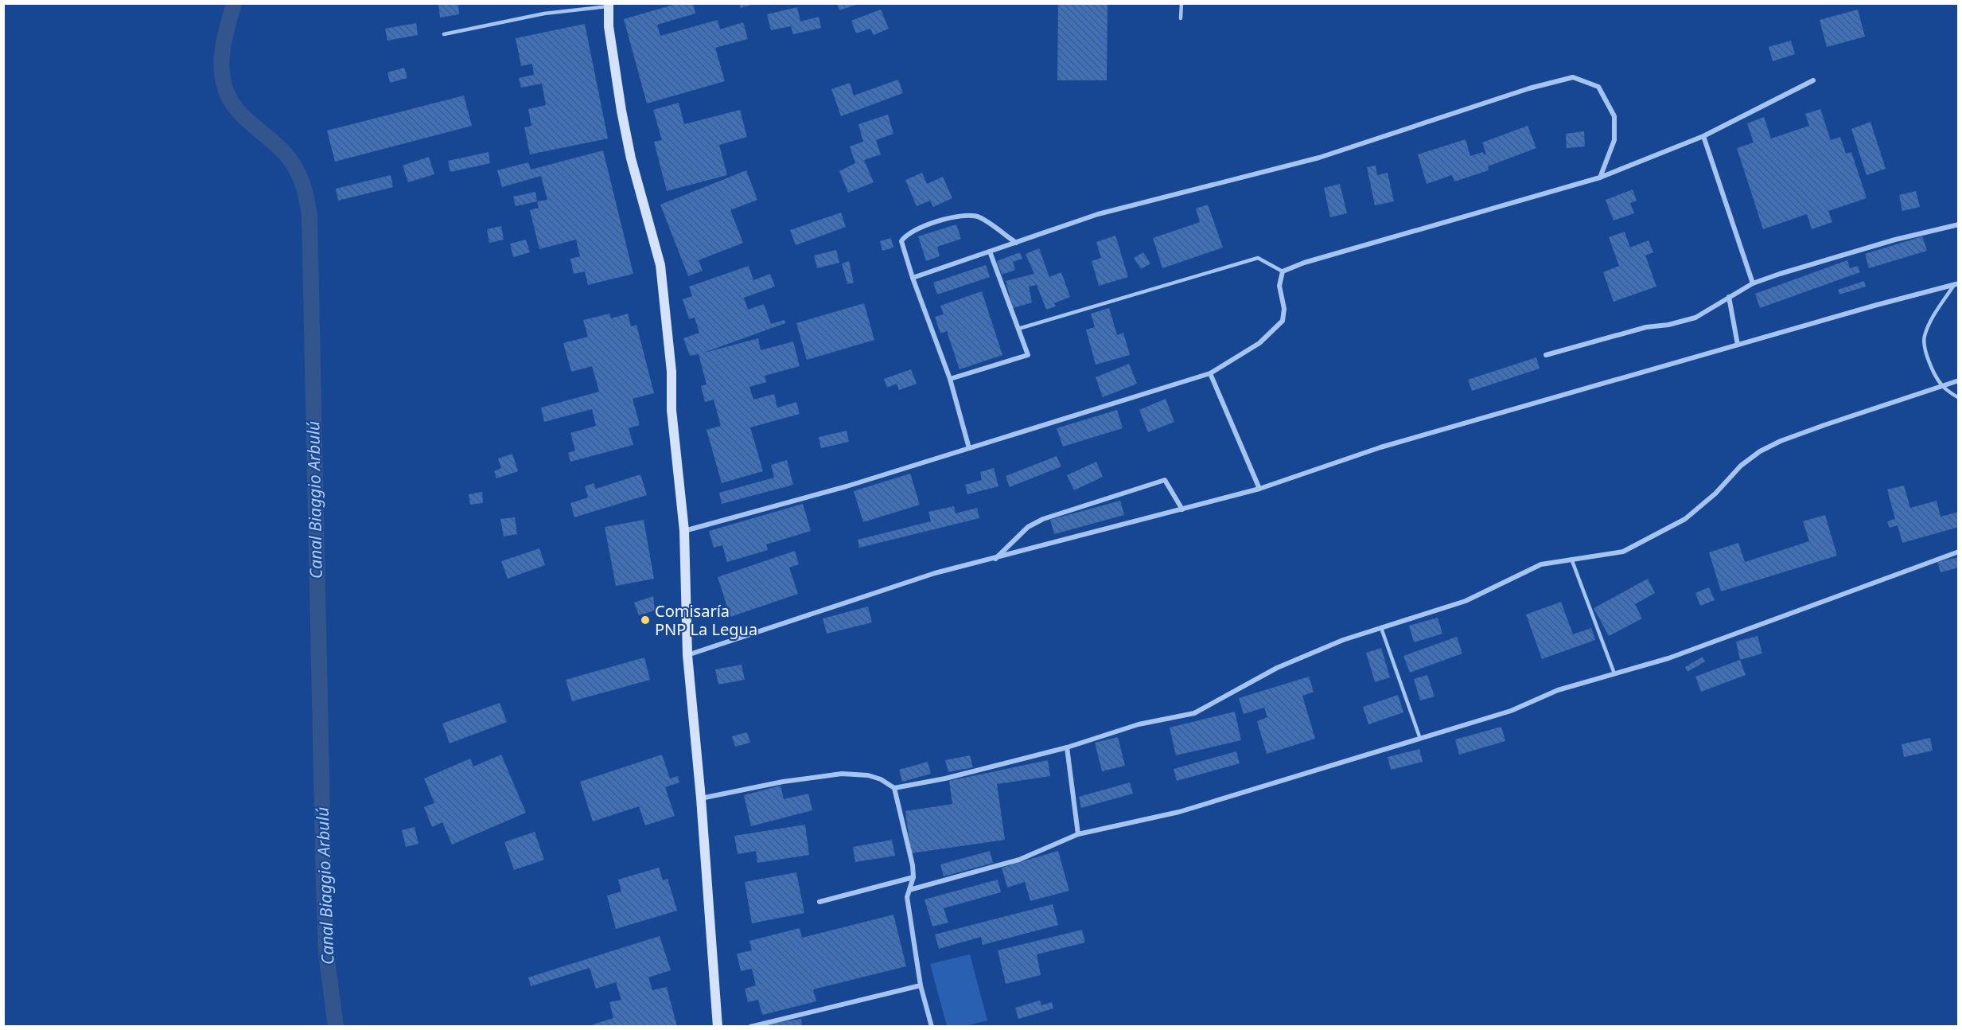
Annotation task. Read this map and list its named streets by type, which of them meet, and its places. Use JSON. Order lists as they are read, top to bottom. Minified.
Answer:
{"water":["Canal Biaggio Arbulú"],"places":["Comisaría PNP La Legua"]}
